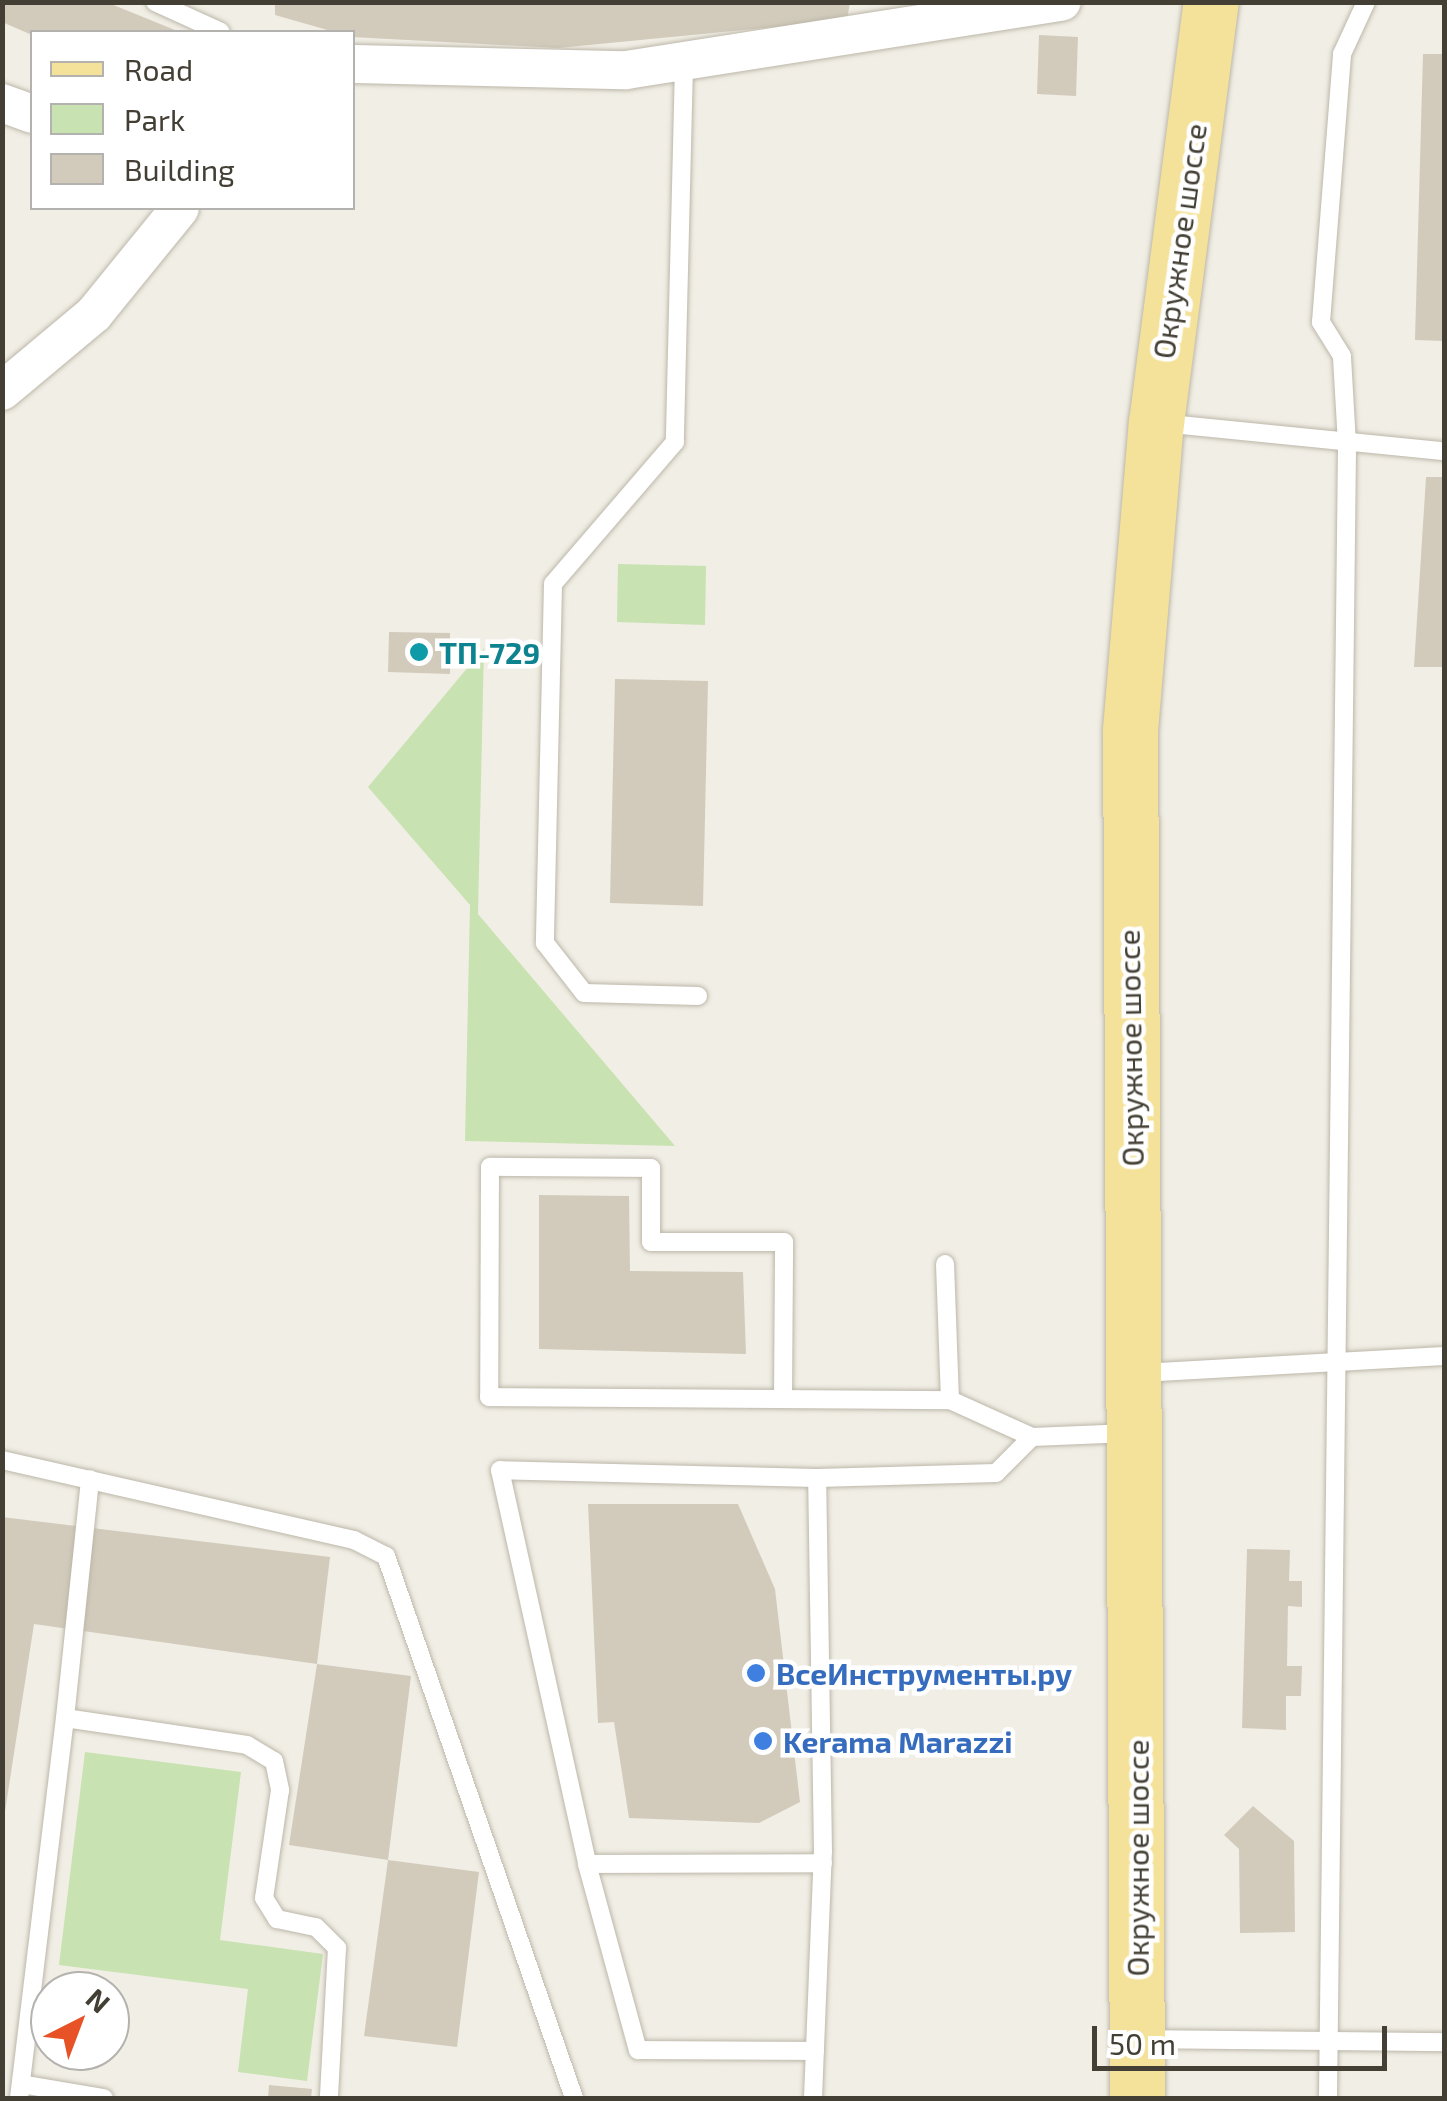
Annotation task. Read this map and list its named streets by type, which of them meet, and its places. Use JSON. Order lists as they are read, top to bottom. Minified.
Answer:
{"streets":{"main road":["Окружное шоссе"]},"places":["ТП-729","ВсеИнструменты.ру","Kerama Marazzi"],"legend":["Road","Park","Building"],"scale_bar":"50 m","north":"top right"}
